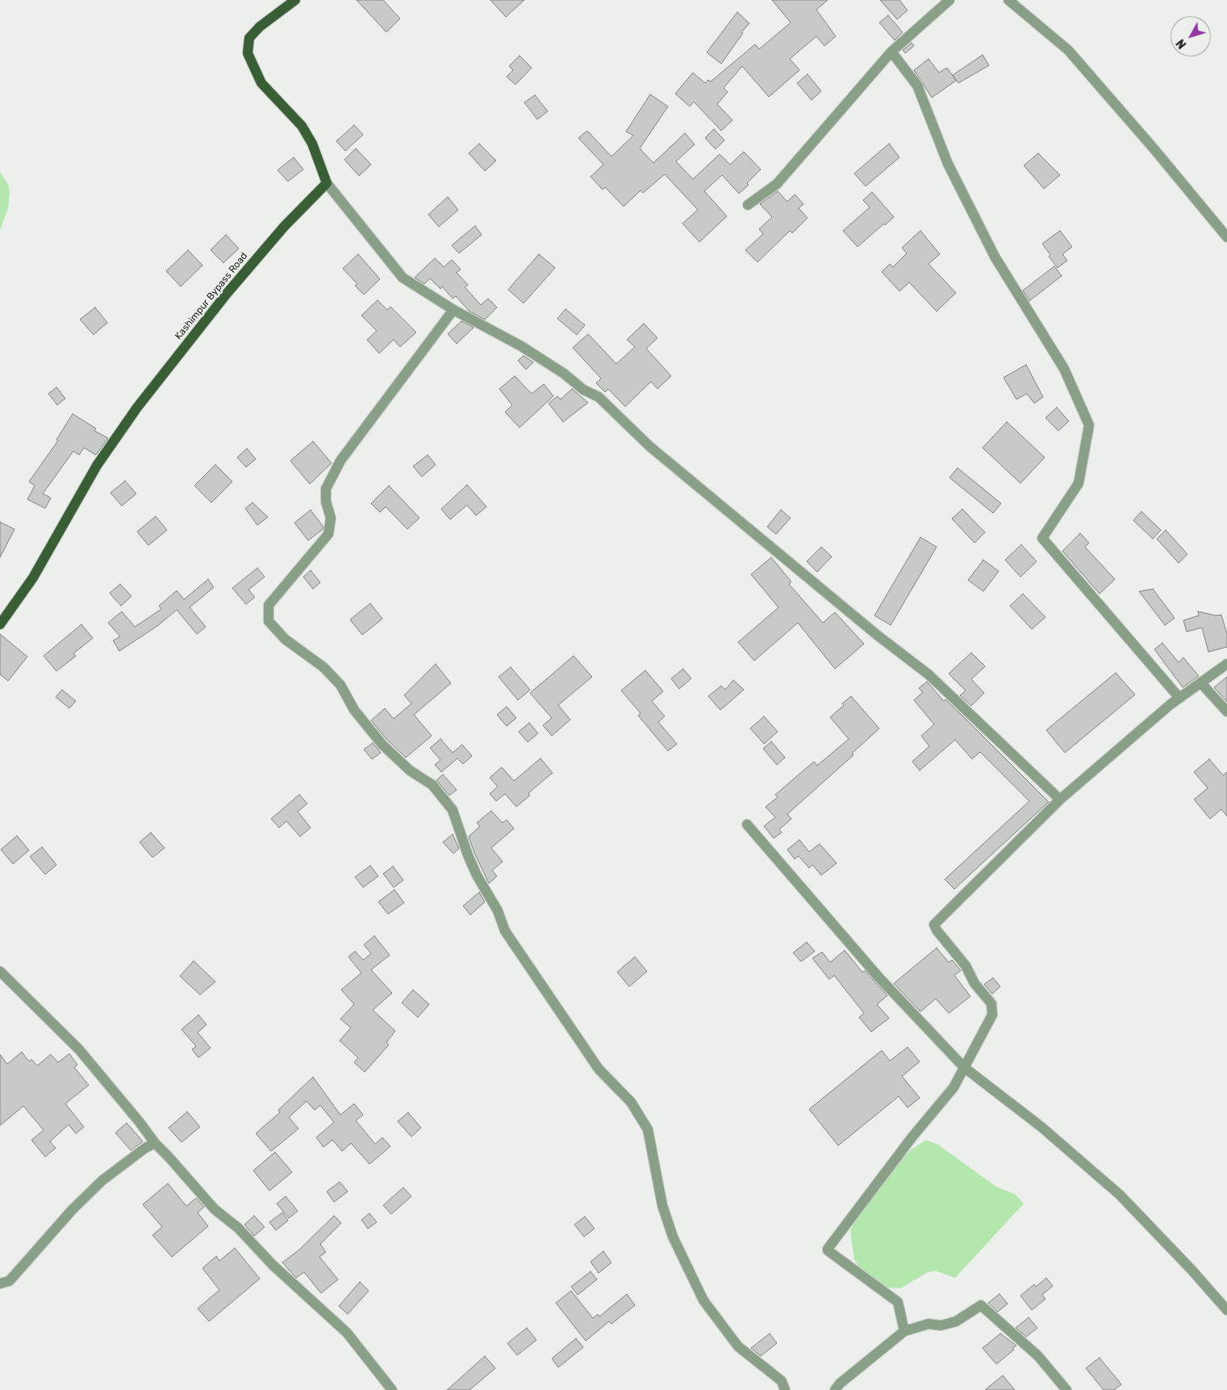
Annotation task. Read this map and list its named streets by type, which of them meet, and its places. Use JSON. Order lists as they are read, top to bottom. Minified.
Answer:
{"streets":{"main road":["Kashimpur Bypass Road"]},"north":"bottom left"}
